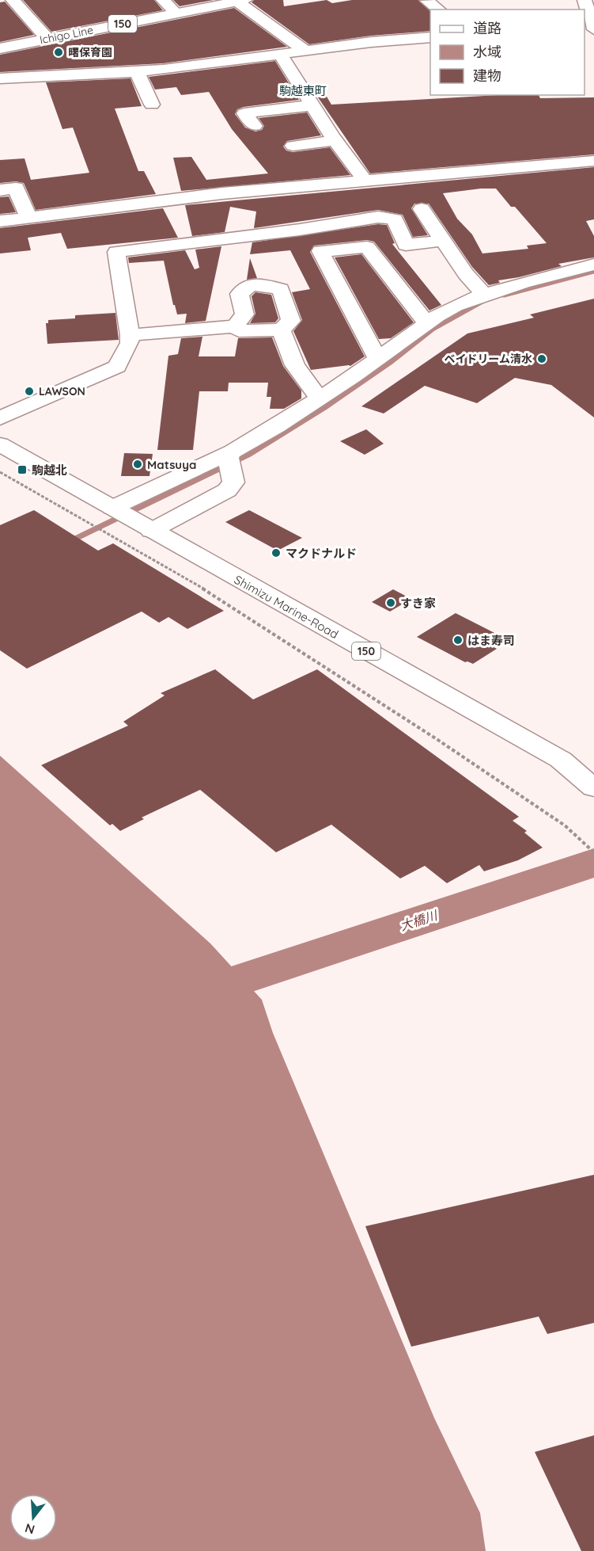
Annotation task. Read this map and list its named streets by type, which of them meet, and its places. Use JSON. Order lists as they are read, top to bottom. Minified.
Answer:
{"streets":{"main road":["150","Ichigo Line","Shimizu Marine-Road"]},"districts":["駒越東町"],"water":["大橋川"],"places":{"other":["曙保育園","ベイドリーム清水","LAWSON","Matsuya","マクドナルド","すき家","はま寿司"],"transit":["駒越北"]},"legend":["道路","水域","建物"],"north":"bottom"}
